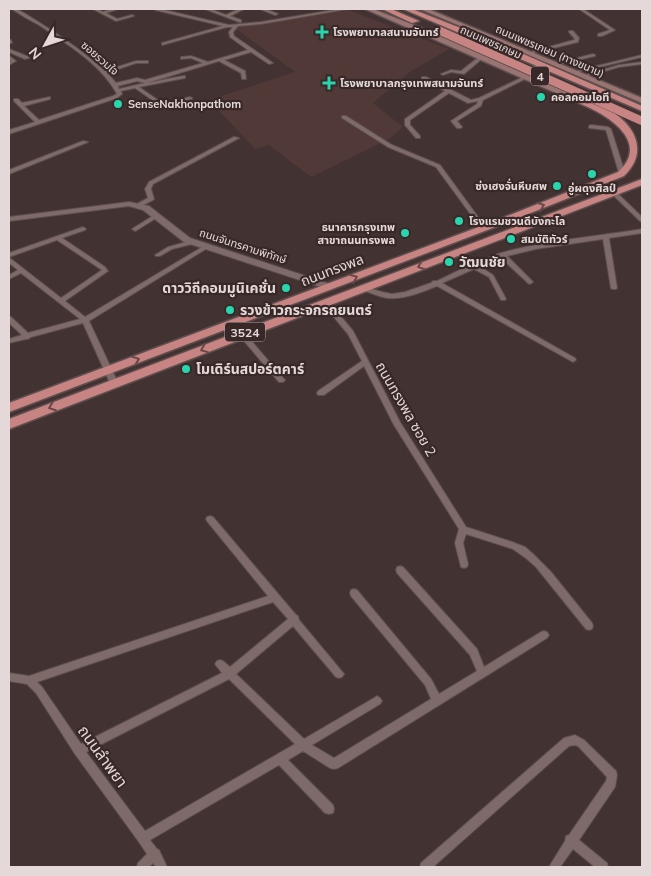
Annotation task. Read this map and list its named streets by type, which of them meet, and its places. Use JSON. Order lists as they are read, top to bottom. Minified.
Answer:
{"streets":{"highway":["ถนนเพชรเกษม","4","ถนนทรงพล","3524"],"main road":["ถนนเพชรเกษม (ทางขนาน)"],"street":["ซอยรวมใจ","ถนนจันทรคามพิทักษ์","ถนนทรงพล ซอย 2","ถนนลำพยา"]},"crossings":[["ถนนจันทรคามพิทักษ์","ถนนทรงพล"],["ถนนทรงพล","ถนนทรงพล ซอย 2"]],"places":{"health":["โรงพยาบาลสนามจันทร์","โรงพยาบาลกรุงเทพสนามจันทร์"],"other":["คอลคอมไอที","SenseNakhonpathom","อู่ผดุงศิลป์","ซ่งเฮงจั่นหีบศพ","โรงแรมชวนดีบังกะโล","ธนาคารกรุงเทพ สาขาถนนทรงพล","สมบัติทัวร์","วัฒนชัย","ดาววิถีคอมมูนิเคชั่น","รวงข้าวกระจกรถยนตร์","โมเดิร์นสปอร์ตคาร์"]},"north":"bottom left"}
